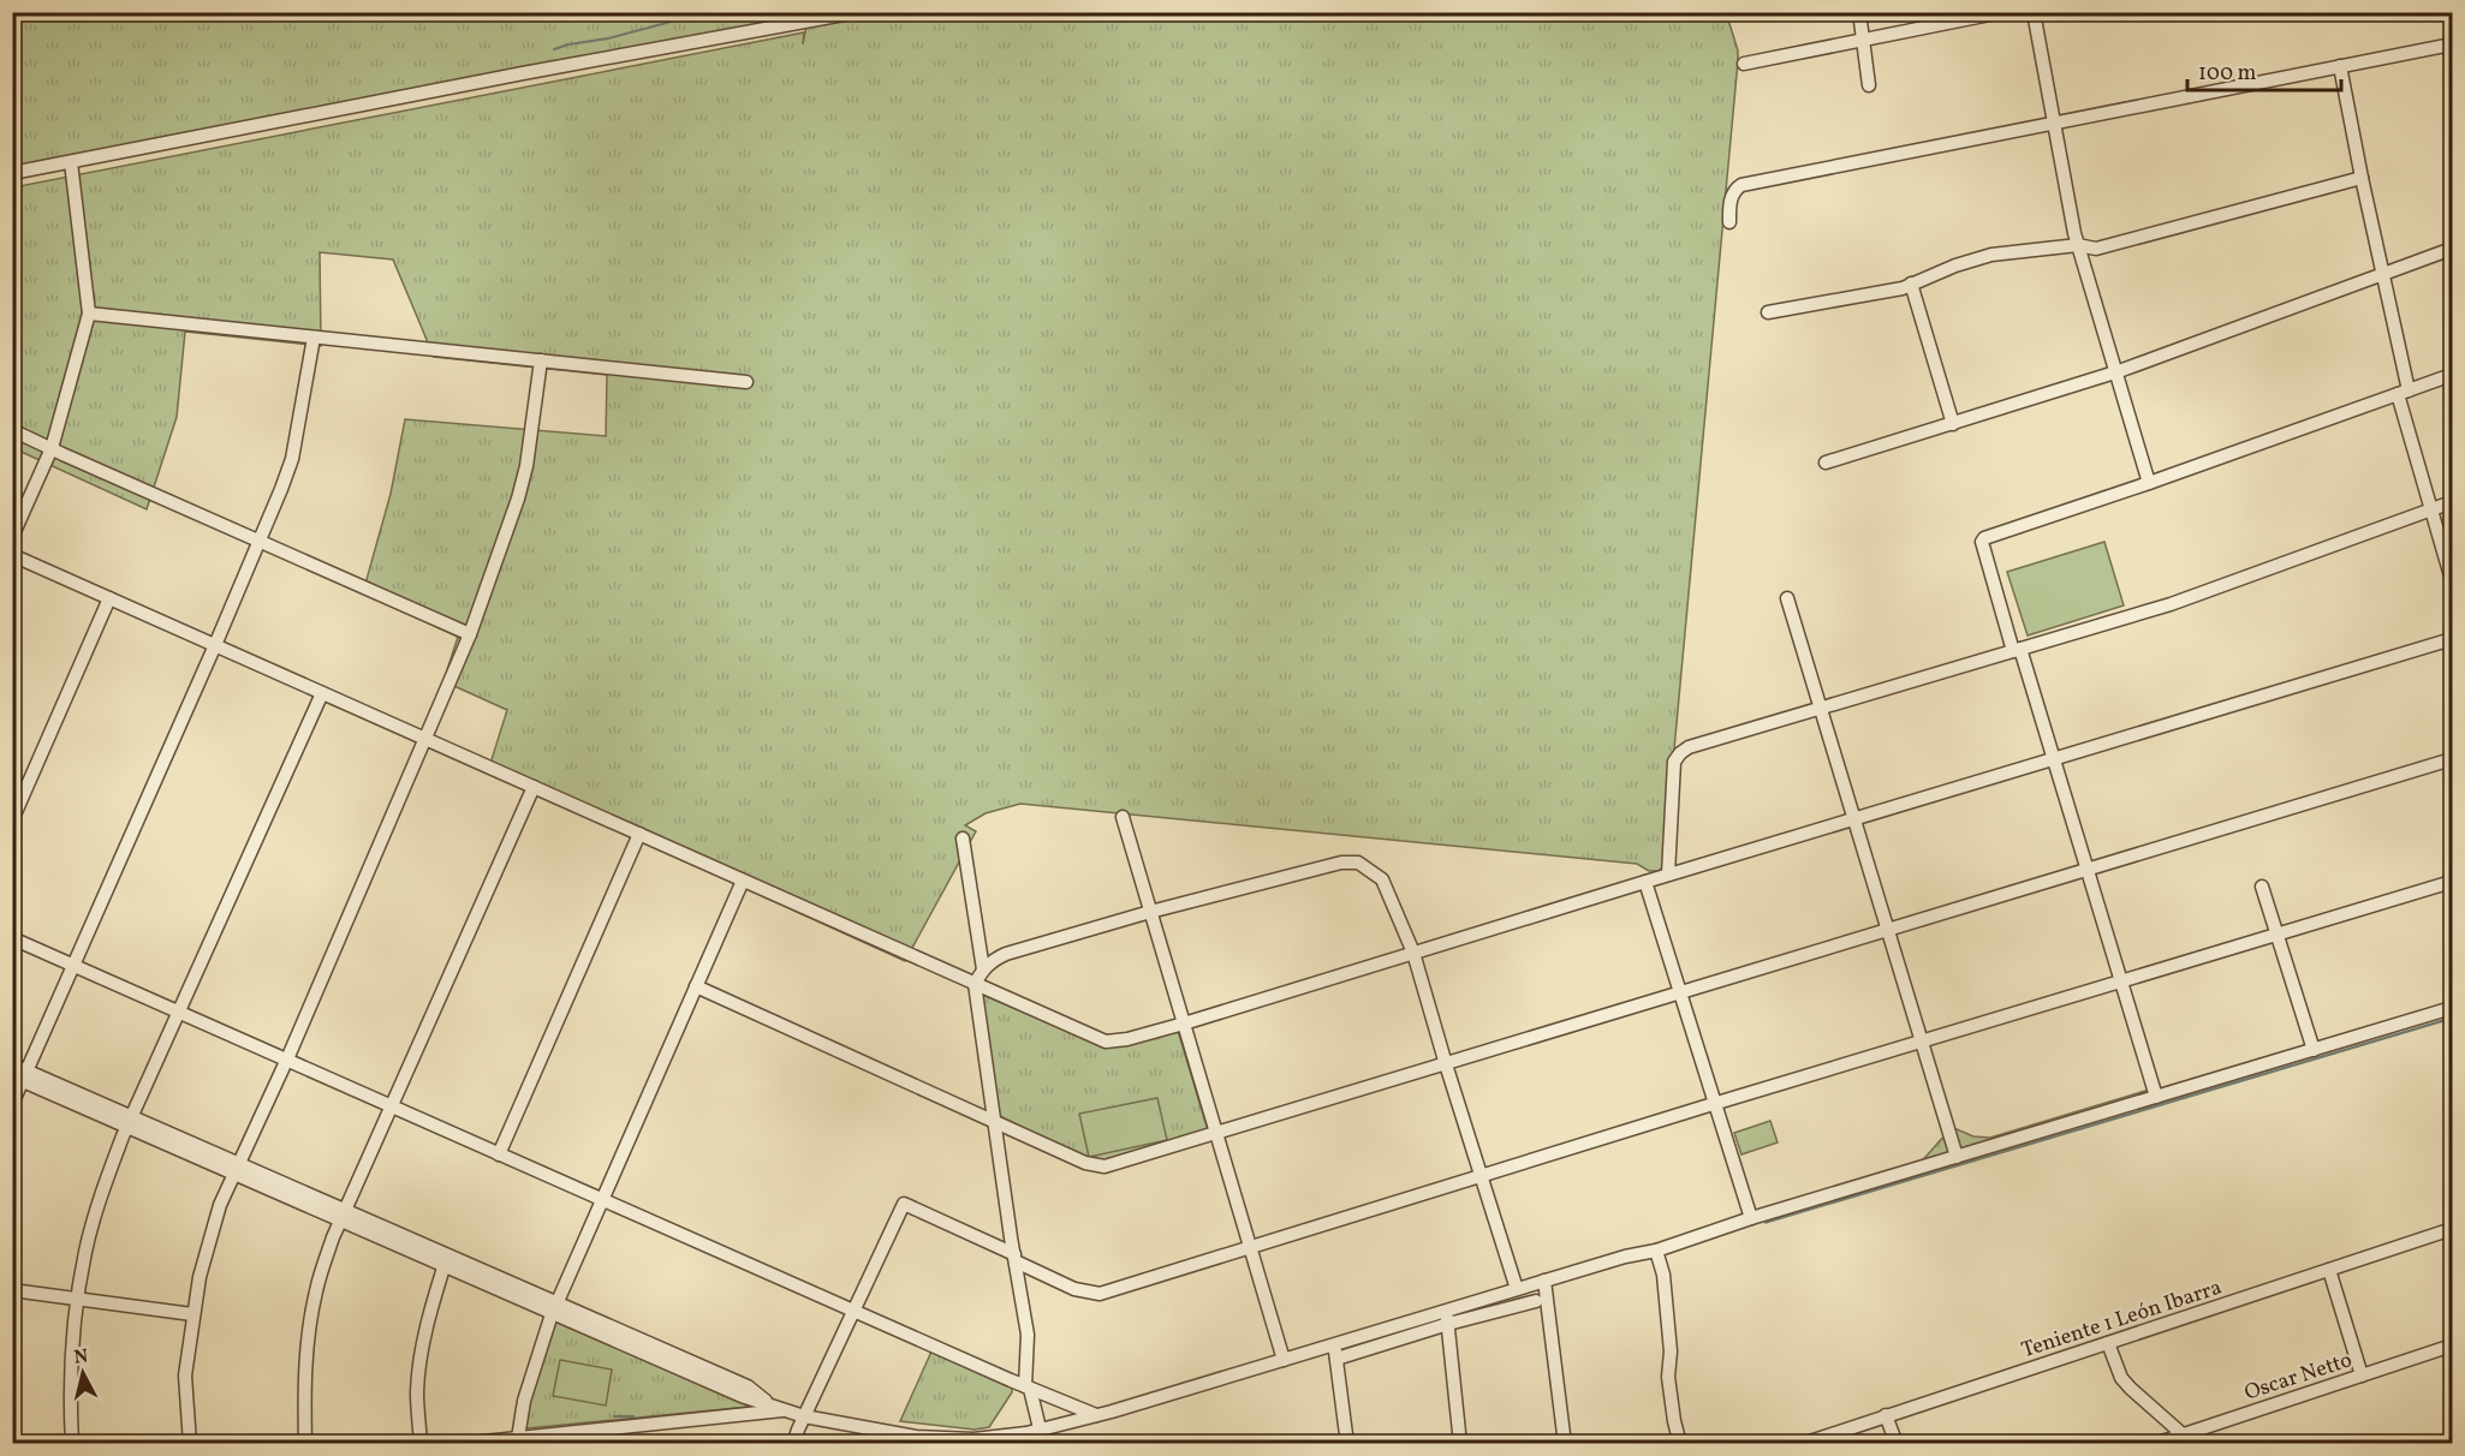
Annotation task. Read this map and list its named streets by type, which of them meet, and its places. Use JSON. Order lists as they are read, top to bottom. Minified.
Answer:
{"streets":{"street":["Teniente 1 León Ibarra","Oscar Netto"]},"scale_bar":"100 m","north":"top"}
